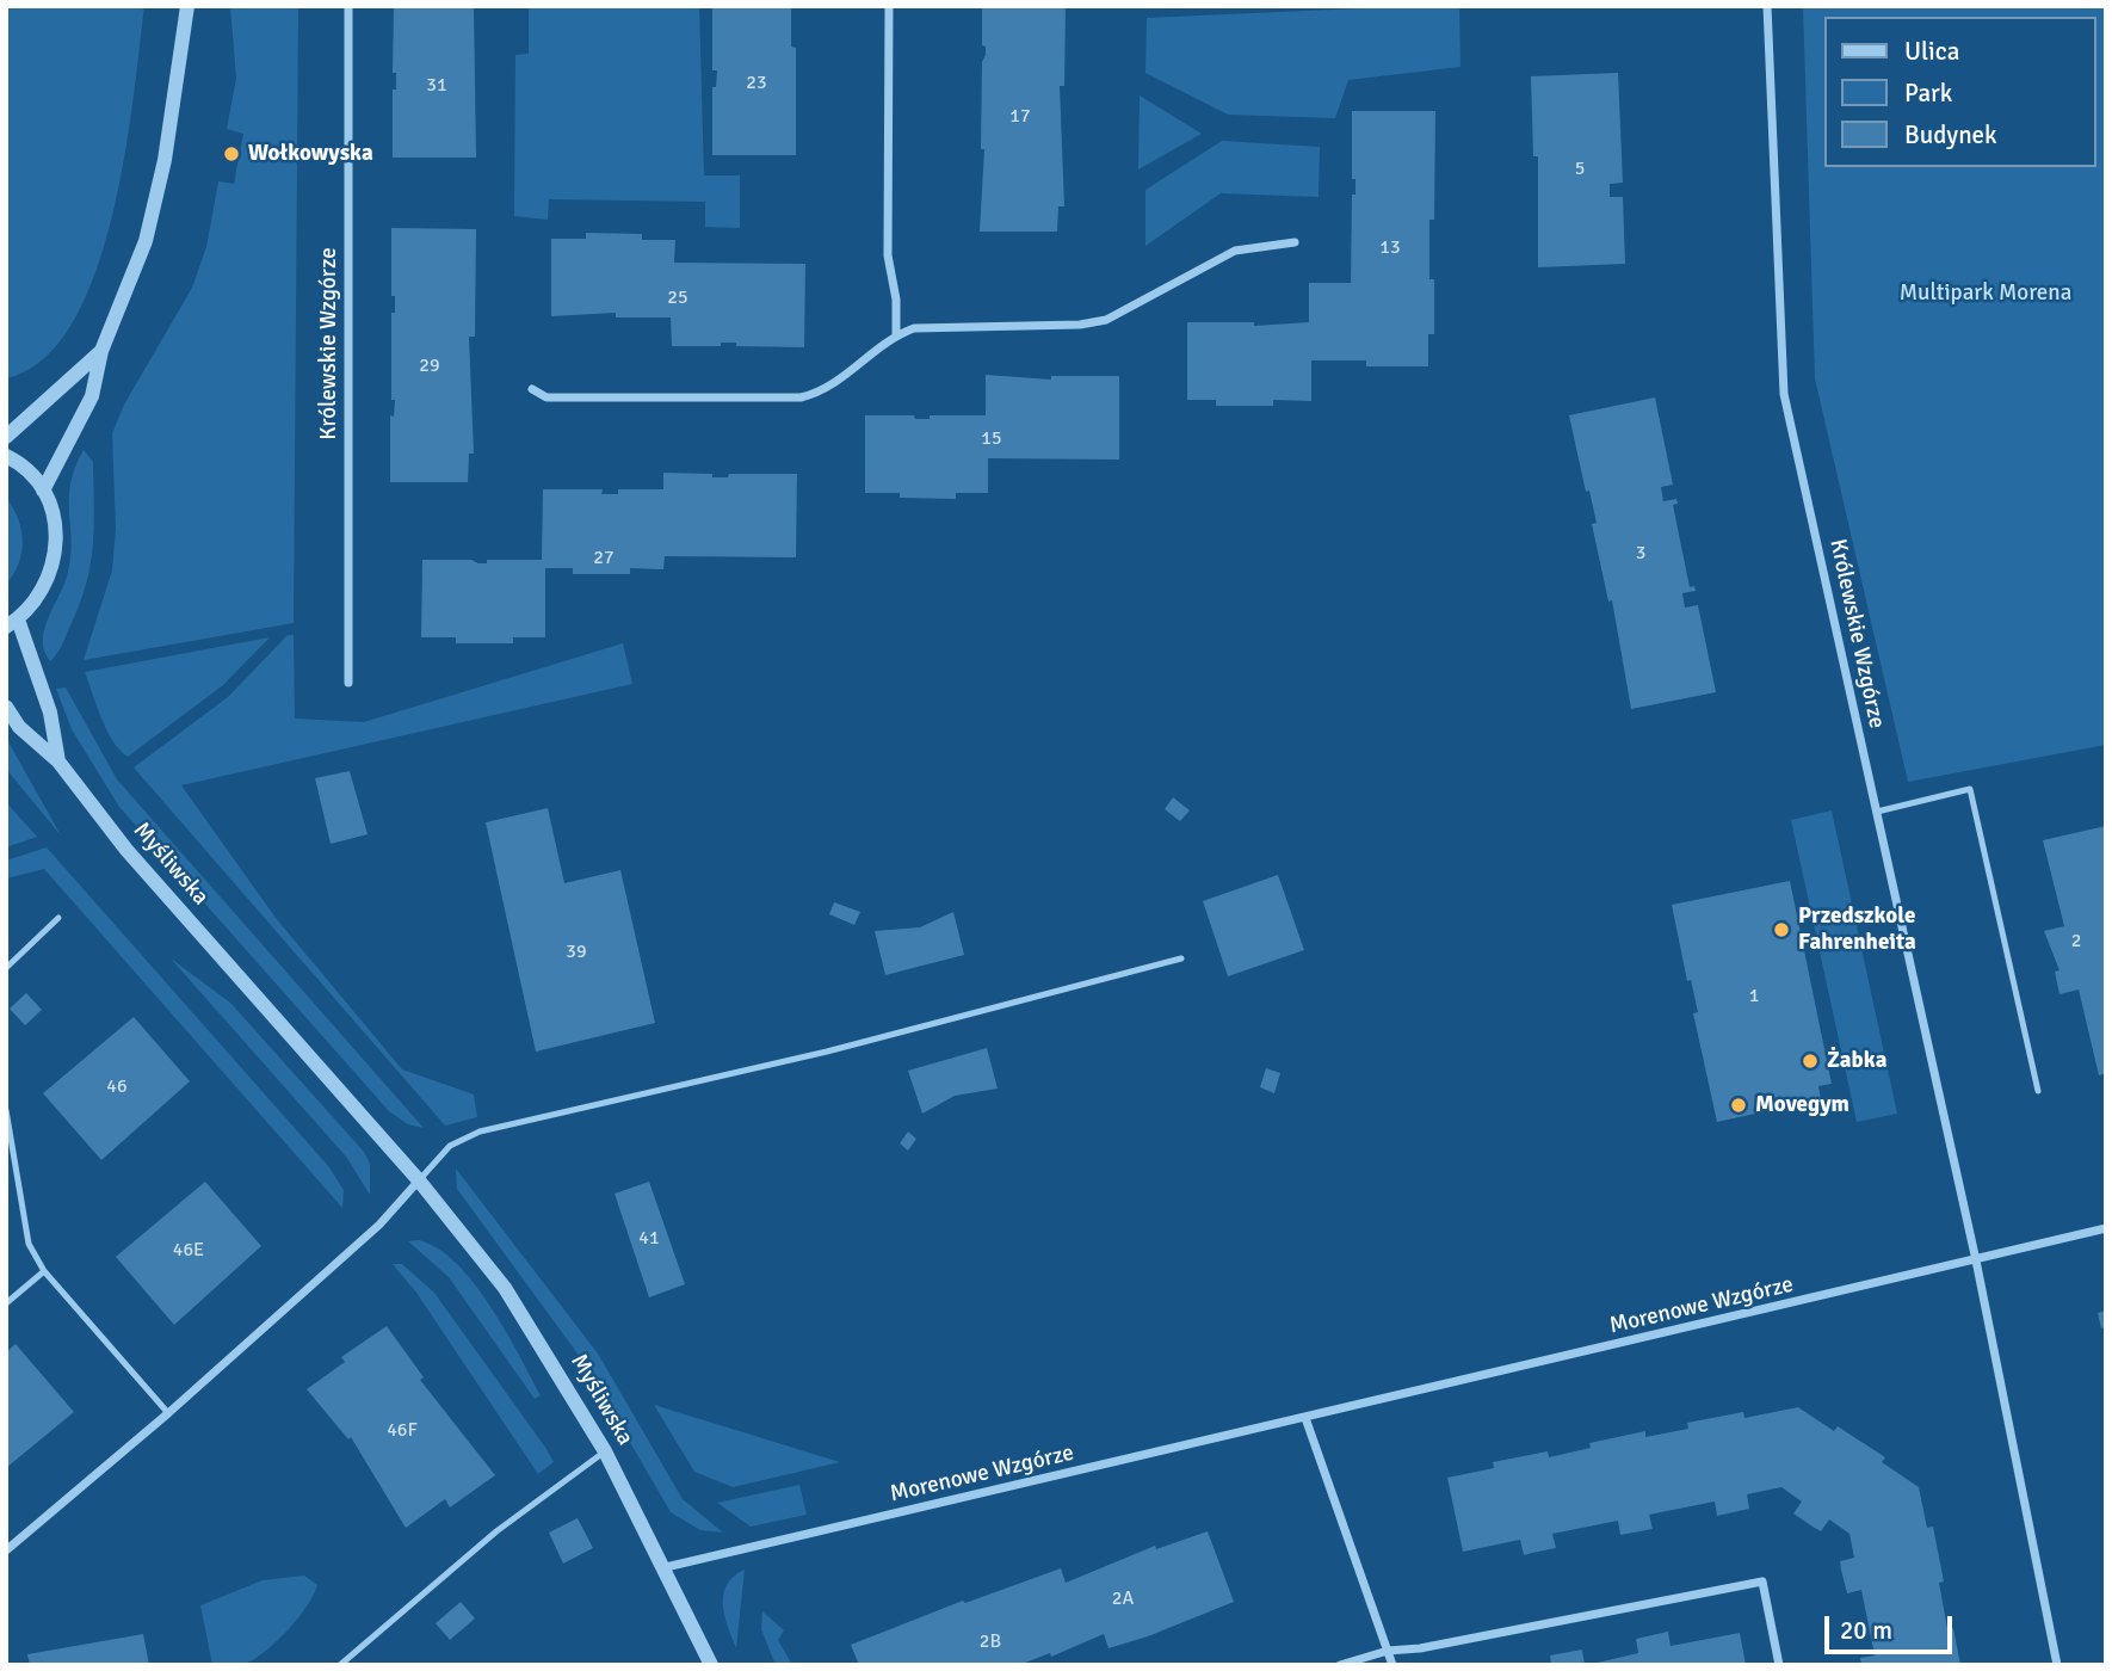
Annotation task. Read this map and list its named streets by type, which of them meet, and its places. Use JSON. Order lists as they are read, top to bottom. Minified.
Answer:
{"streets":{"street":["Królewskie Wzgórze","Myśliwska","Morenowe Wzgórze"]},"crossings":[["Królewskie Wzgórze","Morenowe Wzgórze"],["Myśliwska","Morenowe Wzgórze"]],"parks":["Multipark Morena"],"places":["Wołkowyska","Przedszkole Fahrenheita","Żabka","Movegym"],"house_numbers":["23","31","17","5","13","25","29","15","3","27","2","39","1","46","41","46E","46F","2A","2B"],"legend":["Ulica","Park","Budynek"],"scale_bar":"20 m"}
